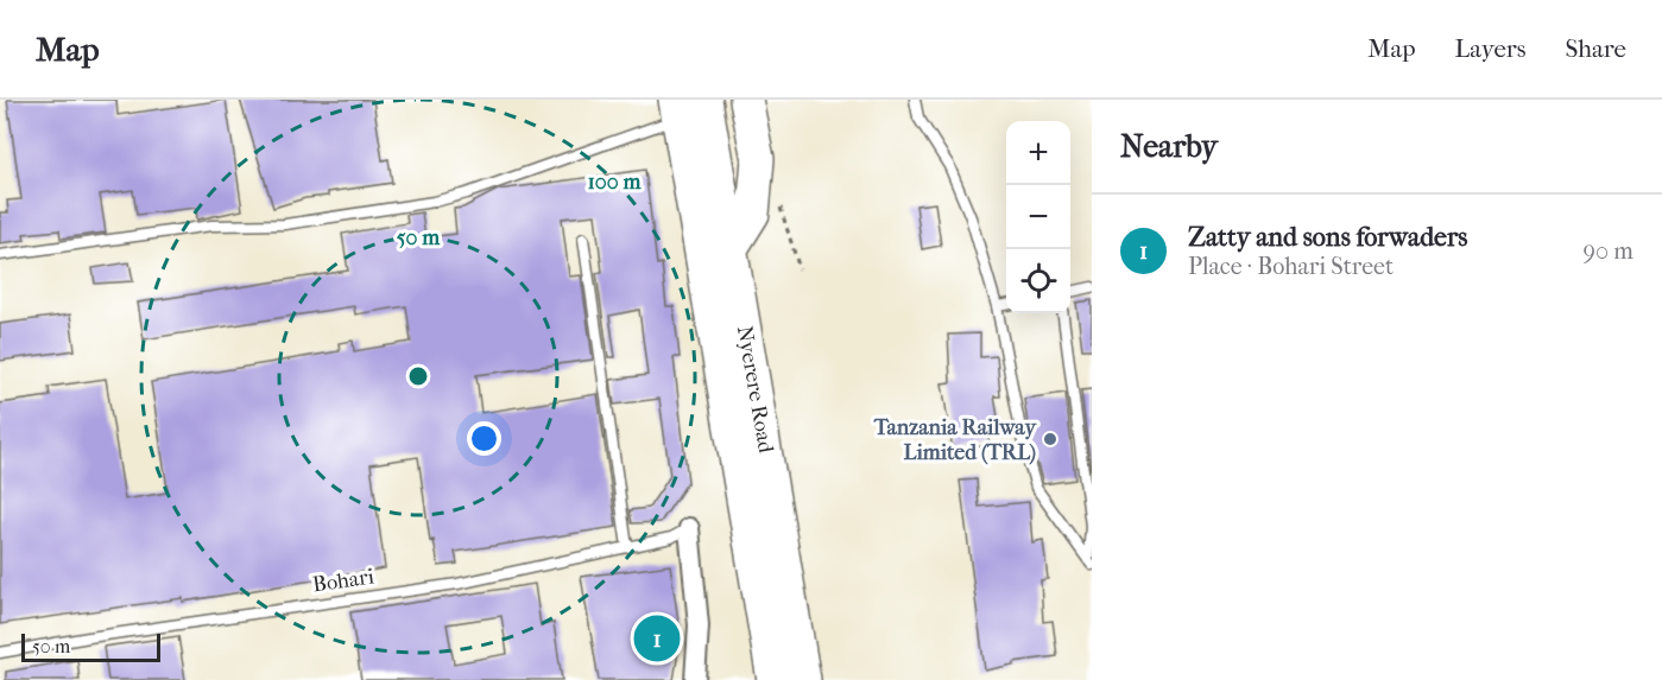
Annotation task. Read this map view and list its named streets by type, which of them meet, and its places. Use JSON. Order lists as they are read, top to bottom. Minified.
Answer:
{"streets":{"highway":["Nyerere Road"],"lane":["Bohari"]},"places":["Tanzania Railway Limited (TRL)"],"scale_bar":"50 m","page":{"header":"Map","nav":["Map","Layers","Share"],"heading":"Nearby","map_buttons":["+","−"],"list":[{"mark":"1","name":"Zatty and sons forwaders","note":"Place · Bohari Street","value":"90 m"}],"pins":"1","scale":"50 m"},"rings":["100 m","50 m"]}
